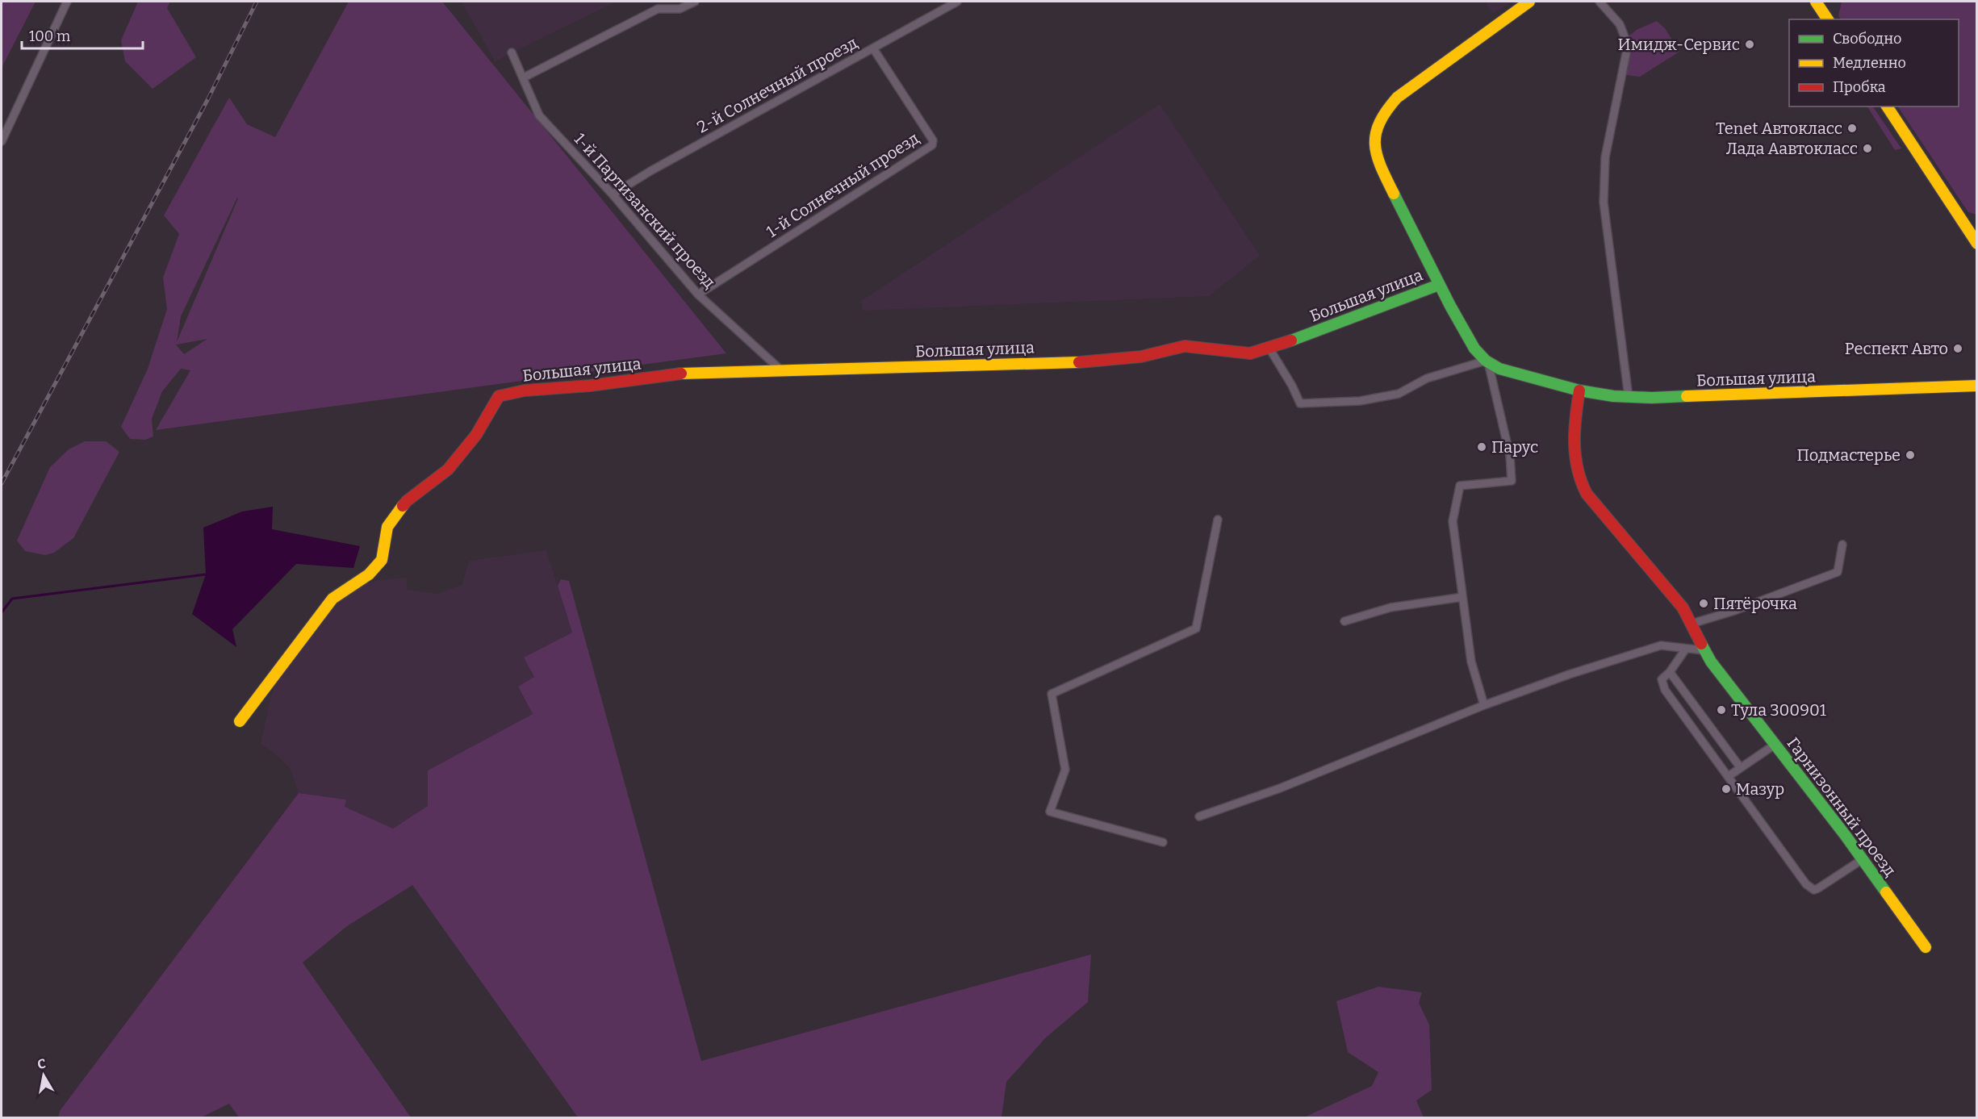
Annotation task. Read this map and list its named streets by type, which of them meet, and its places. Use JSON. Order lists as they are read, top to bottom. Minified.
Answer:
{"streets":{"street":["2-й Солнечный проезд","1-й Солнечный проезд","1-й Партизанский проезд","Большая улица","Гарнизонный проезд"]},"crossings":[["2-й Солнечный проезд","1-й Солнечный проезд"],["2-й Солнечный проезд","1-й Партизанский проезд"],["1-й Солнечный проезд","1-й Партизанский проезд"],["1-й Партизанский проезд","Большая улица"],["Большая улица","Гарнизонный проезд"]],"places":["Имидж-Сервис","Tenet Автокласс","Лада Аавтокласс","Респект Авто","Парус","Подмастерье","Пятёрочка","Тула 300901","Мазур"],"legend":["Свободно","Медленно","Пробка"],"scale_bar":"100 m","north":"top"}
